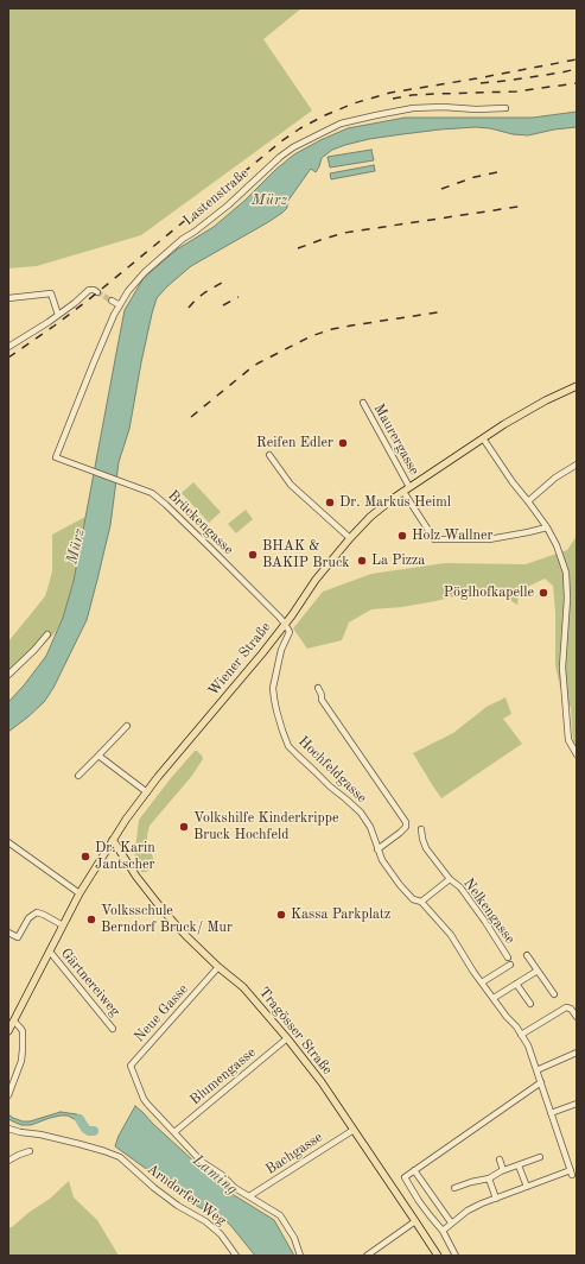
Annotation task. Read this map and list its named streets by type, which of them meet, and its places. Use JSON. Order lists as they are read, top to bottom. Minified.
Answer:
{"streets":{"main road":["Wiener Straße","Tragösser Straße"],"street":["Lastenstraße","Maurergasse","Brückengasse","Hochfeldgasse","Nelkengasse","Gärtnereiweg","Neue Gasse","Blumengasse","Bachgasse","Arndorfer Weg"]},"crossings":[["Lastenstraße","Brückengasse"],["Maurergasse","Wiener Straße"],["Brückengasse","Wiener Straße"],["Brückengasse","Hochfeldgasse"],["Wiener Straße","Hochfeldgasse"],["Wiener Straße","Gärtnereiweg"],["Wiener Straße","Tragösser Straße"],["Neue Gasse","Tragösser Straße"],["Neue Gasse","Blumengasse"],["Tragösser Straße","Blumengasse"],["Tragösser Straße","Bachgasse"]],"water":["Mürz","Laming"],"places":["Reifen Edler","Dr. Markus Heiml","Holz Wallner","BHAK & BAKIP Bruck","La Pizza","Pöglhofkapelle","Volkshilfe Kinderkrippe Bruck Hochfeld","Dr. Karin Jantscher","Kassa Parkplatz","Volksschule Berndorf Bruck/ Mur"]}
